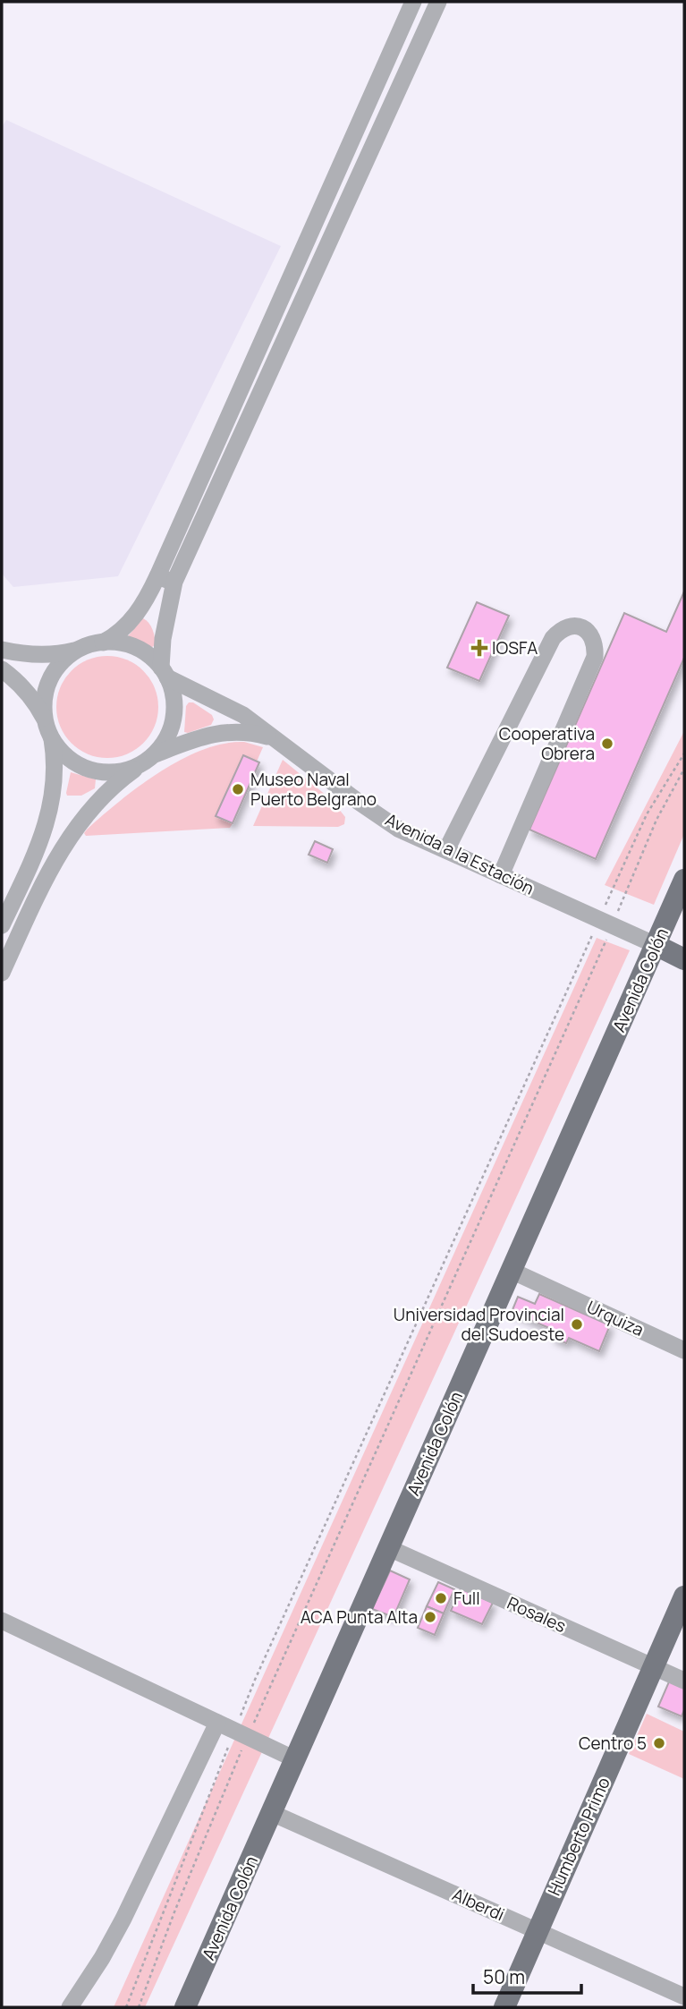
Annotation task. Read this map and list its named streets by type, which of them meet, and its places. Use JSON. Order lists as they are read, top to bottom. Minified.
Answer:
{"streets":{"main road":["Avenida Colón","Humberto Primo"],"street":["Avenida a la Estación","Urquiza","Rosales","Alberdi"]},"crossings":[["Avenida a la Estación","Avenida Colón"],["Avenida Colón","Urquiza"],["Avenida Colón","Rosales"],["Avenida Colón","Alberdi"],["Rosales","Humberto Primo"],["Humberto Primo","Alberdi"]],"places":{"health":["IOSFA"],"other":["Cooperativa Obrera","Museo Naval Puerto Belgrano","Universidad Provincial del Sudoeste","Full","ACA Punta Alta","Centro 5"]},"scale_bar":"50 m"}
